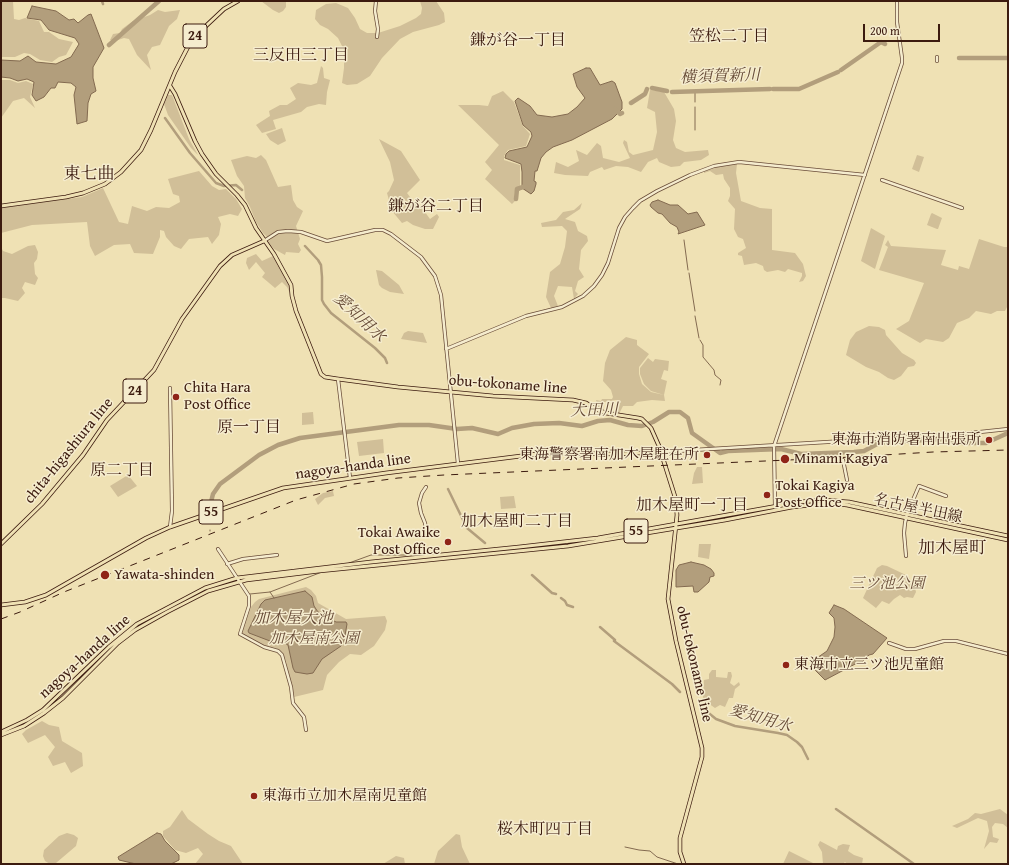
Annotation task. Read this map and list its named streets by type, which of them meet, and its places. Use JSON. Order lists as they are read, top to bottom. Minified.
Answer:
{"streets":{"main road":["24","obu-tokoname line","chita-higashiura line","nagoya-handa line","名古屋半田線","55"]},"crossings":[["obu-tokoname line","chita-higashiura line"],["obu-tokoname line","nagoya-handa line"],["nagoya-handa line","名古屋半田線"]],"districts":["笠松二丁目","鎌が谷一丁目","三反田三丁目","東七曲","鎌が谷二丁目","原一丁目","原二丁目","加木屋町一丁目","加木屋町二丁目","加木屋町","桜木町四丁目"],"water":["横須賀新川","愛知用水","大田川","加木屋大池"],"parks":["三ツ池公園","加木屋南公園"],"places":["Chita Hara Post Office","東海市消防署南出張所","東海警察署南加木屋駐在所","Minami Kagiya","Tokai Kagiya Post Office","Tokai Awaike Post Office","Yawata-shinden","東海市立三ツ池児童館","東海市立加木屋南児童館"],"scale_bar":"200 m"}
